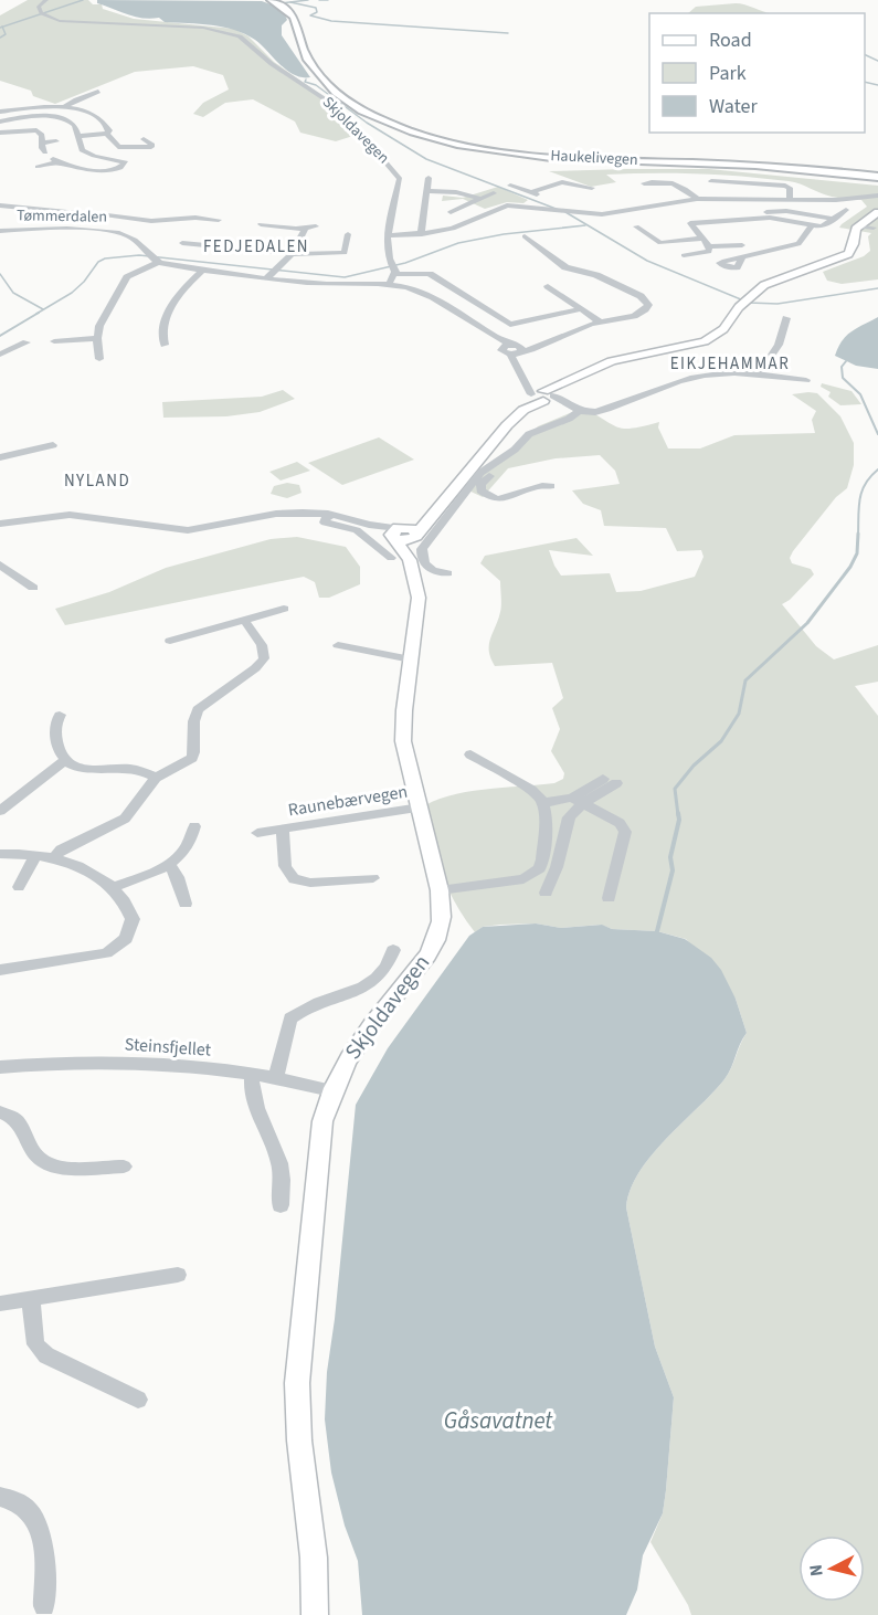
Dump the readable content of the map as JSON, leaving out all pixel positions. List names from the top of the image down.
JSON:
{
  "streets": {
    "highway": ["Haukelivegen"],
    "main road": ["Skjoldavegen"],
    "street": ["Tømmerdalen", "Raunebærvegen", "Steinsfjellet"]
  },
  "crossings": [
    ["Skjoldavegen", "Raunebærvegen"],
    ["Skjoldavegen", "Steinsfjellet"]
  ],
  "districts": ["FEDJEDALEN", "EIKJEHAMMAR", "NYLAND"],
  "water": ["Gåsavatnet"],
  "legend": ["Road", "Park", "Water"],
  "north": "left"
}
